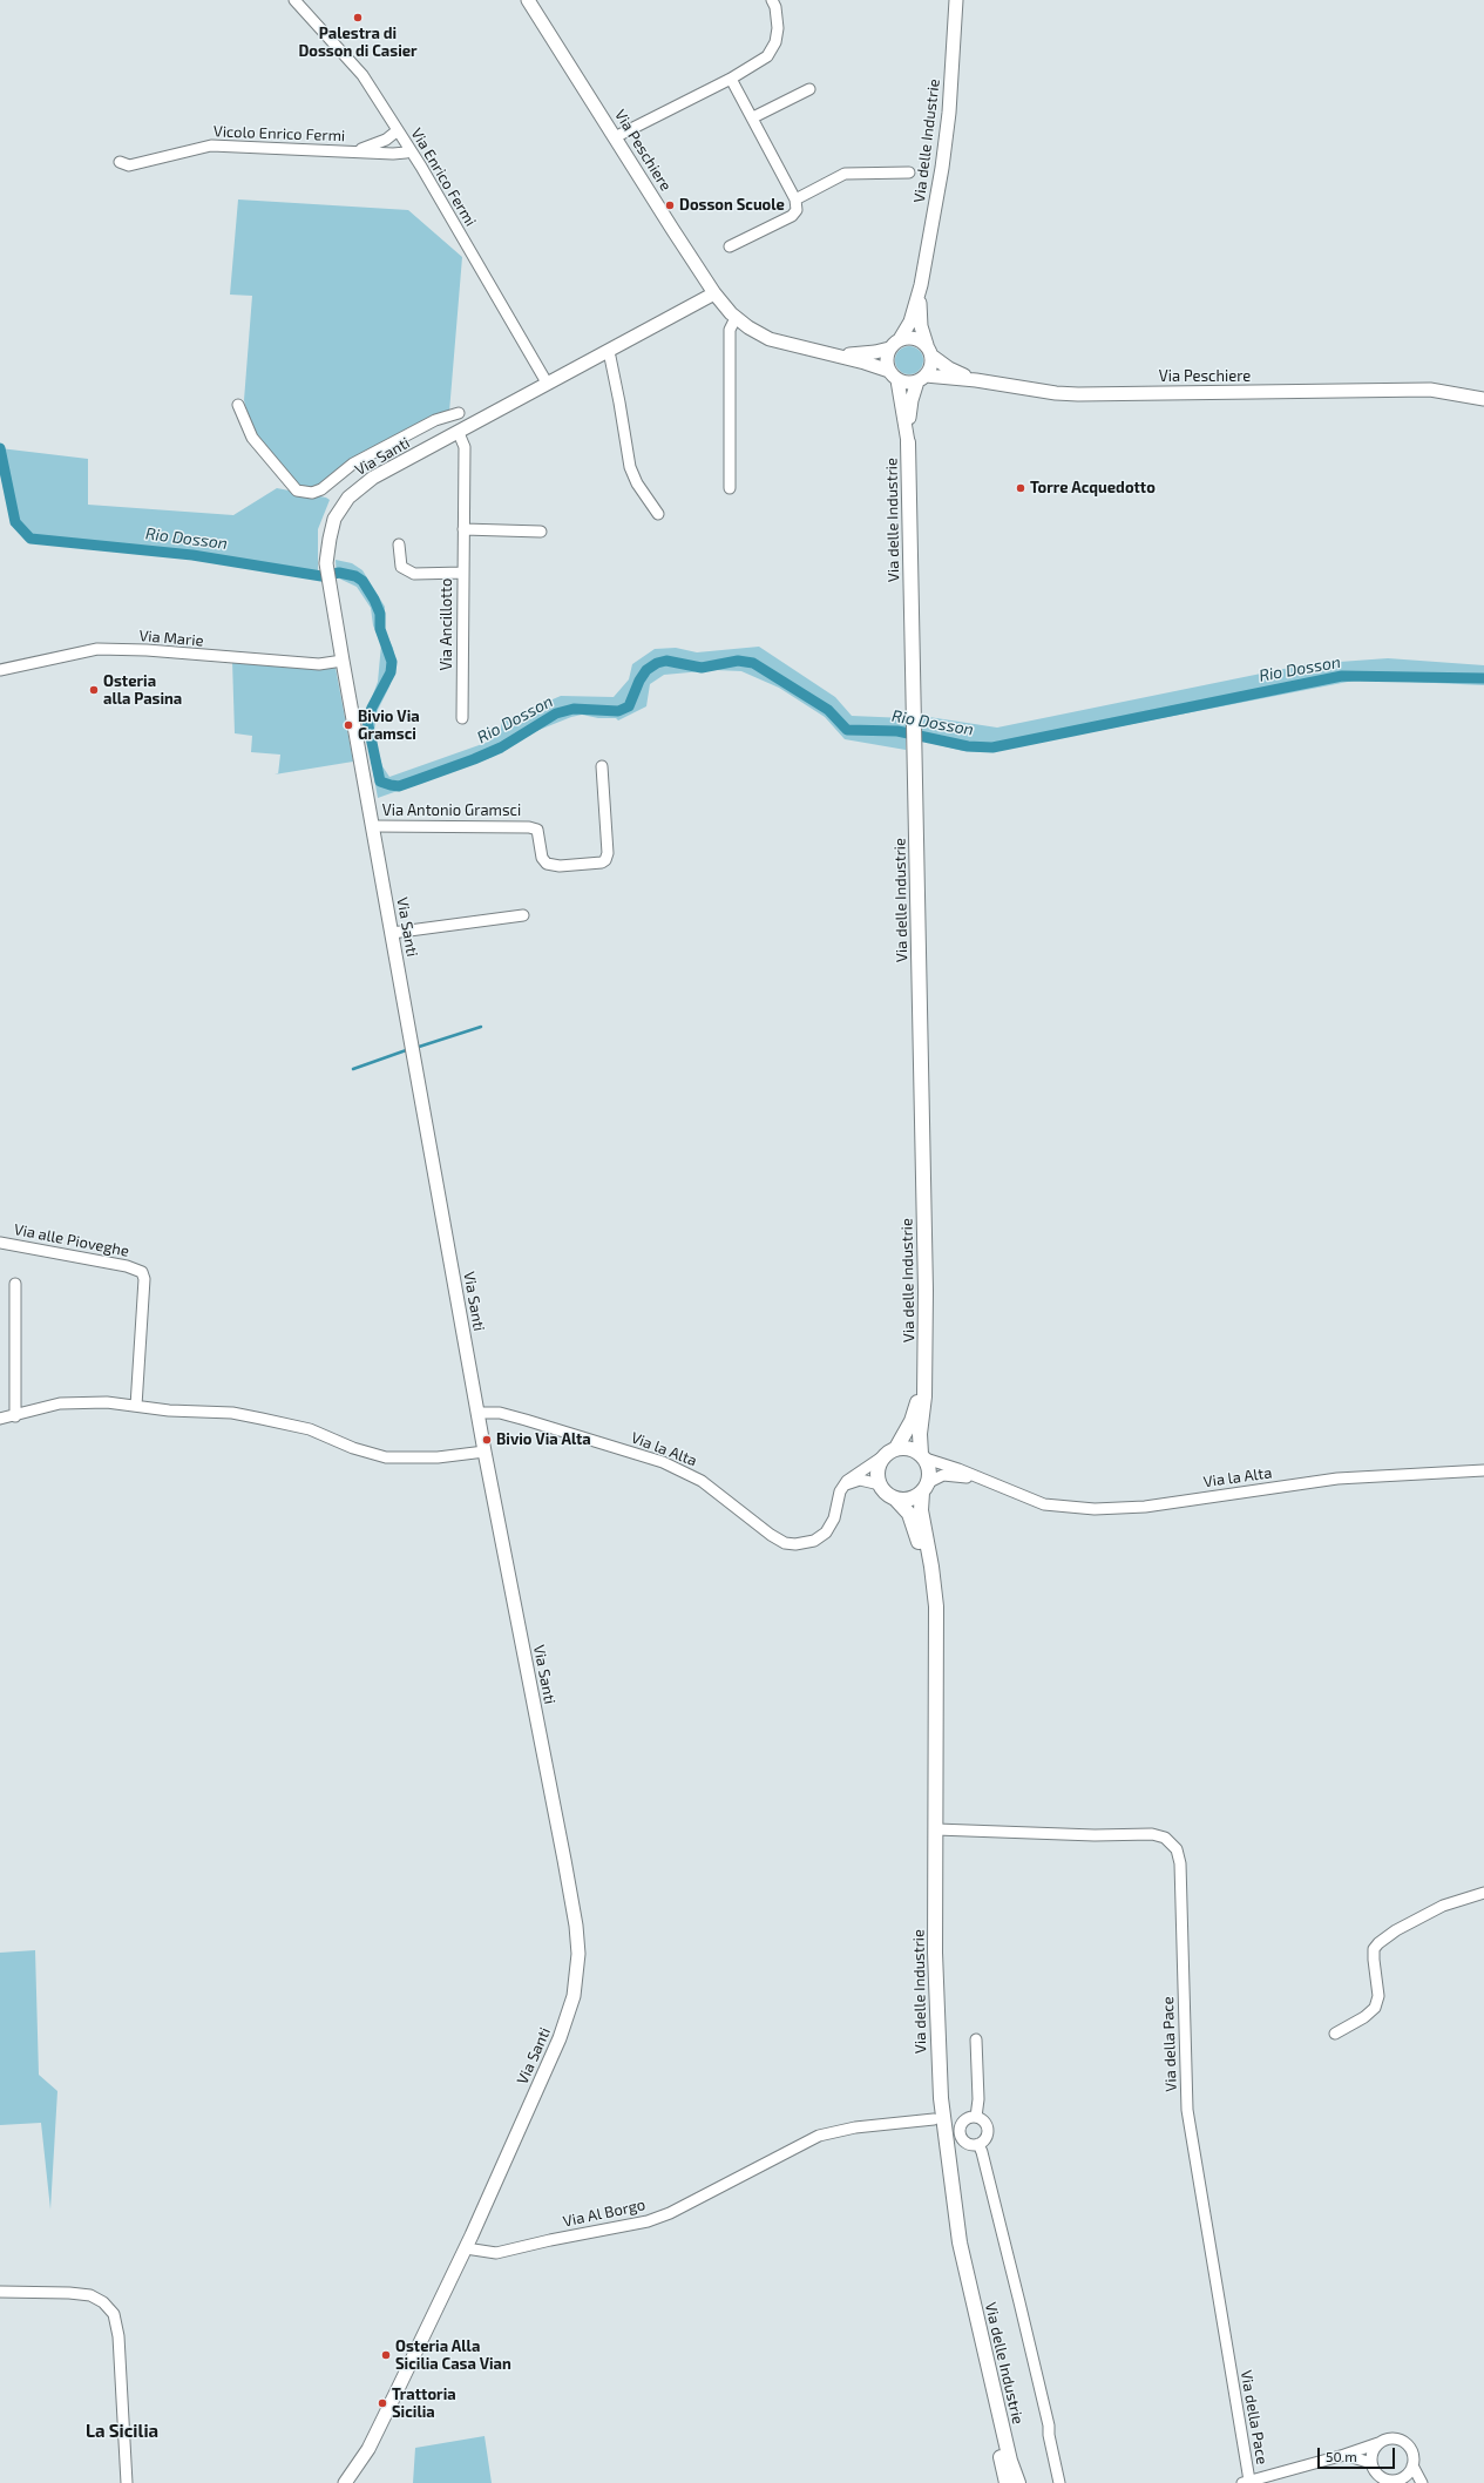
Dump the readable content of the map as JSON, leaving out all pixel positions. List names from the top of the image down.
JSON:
{
  "streets": {
    "main road": ["Via delle Industrie"],
    "street": [
      "Vicolo Enrico Fermi",
      "Via Peschiere",
      "Via Enrico Fermi",
      "Via Santi",
      "Via Ancillotto",
      "Via Marie",
      "Via Antonio Gramsci",
      "Via alle Pioveghe",
      "Via la Alta",
      "Via della Pace",
      "Via Al Borgo"
    ]
  },
  "crossings": [
    ["Vicolo Enrico Fermi", "Via Enrico Fermi"],
    ["Via delle Industrie", "Via Peschiere"],
    ["Via delle Industrie", "Via della Pace"],
    ["Via delle Industrie", "Via Al Borgo"],
    ["Via Peschiere", "Via Santi"],
    ["Via Enrico Fermi", "Via Santi"],
    ["Via Santi", "Via Ancillotto"],
    ["Via Santi", "Via Marie"],
    ["Via Santi", "Via Antonio Gramsci"],
    ["Via Santi", "Via la Alta"],
    ["Via Santi", "Via Al Borgo"]
  ],
  "districts": ["La Sicilia"],
  "water": ["Rio Dosson"],
  "places": [
    "Palestra di Dosson di Casier",
    "Dosson Scuole",
    "Torre Acquedotto",
    "Osteria alla Pasina",
    "Bivio Via Gramsci",
    "Bivio Via Alta",
    "Osteria Alla Sicilia Casa Vian",
    "Trattoria Sicilia"
  ],
  "scale_bar": "50 m"
}
